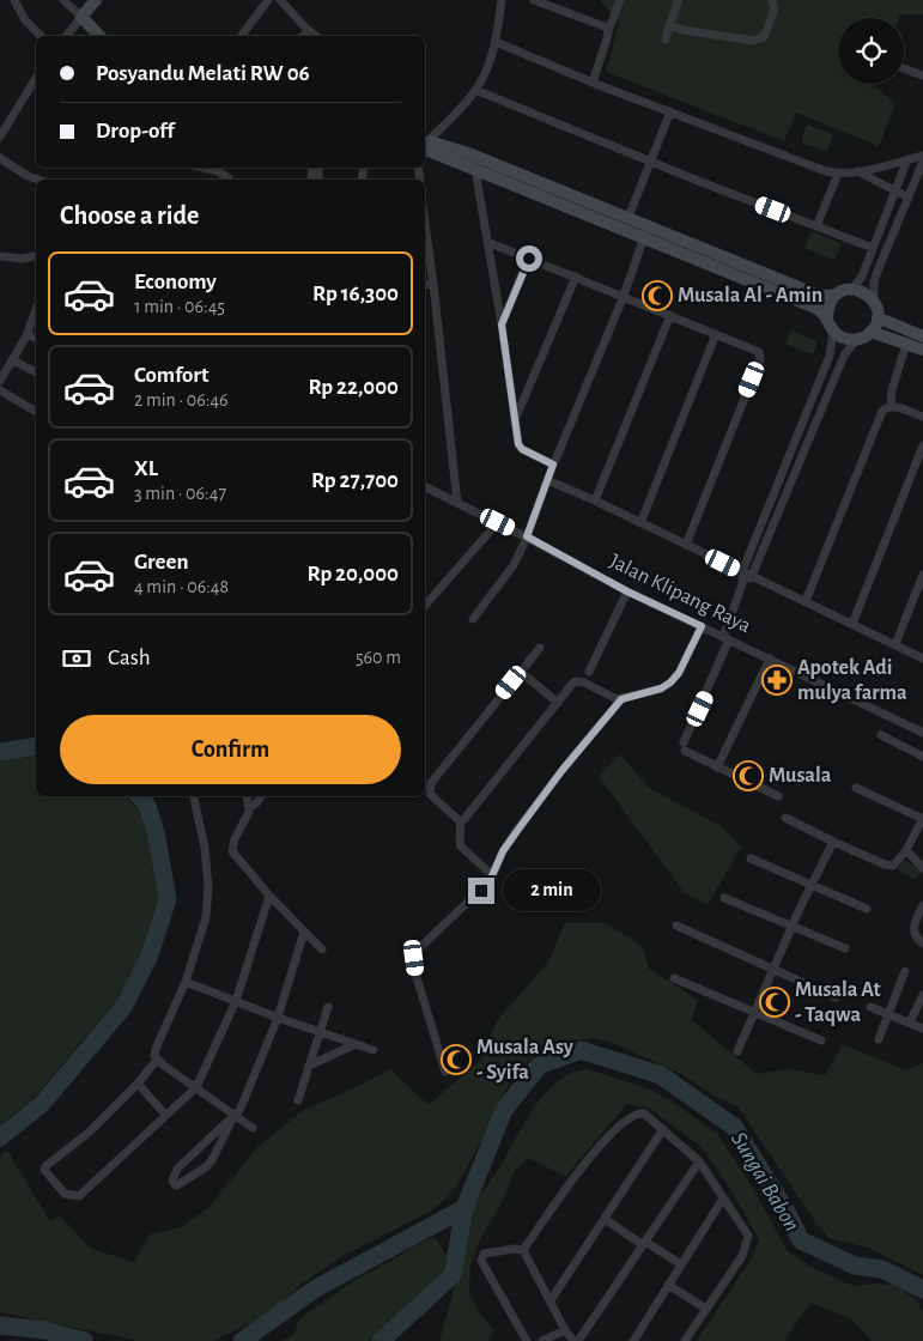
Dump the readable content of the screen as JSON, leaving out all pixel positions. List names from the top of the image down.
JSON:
{
  "streets": {
    "street": ["Jalan Klipang Raya"]
  },
  "water": ["Sungai Babon"],
  "places": {
    "mosque": [
      "Musala Al - Amin",
      "Musala",
      "Musala At - Taqwa",
      "Musala Asy - Syifa"
    ],
    "pharmacy": ["Apotek Adi mulya farma"]
  },
  "page": {
    "banner": ["Posyandu Melati RW 06", "Drop-off"],
    "heading": "Choose a ride",
    "list": [
      {
        "name": "Economy",
        "note": "1 min · 06:45",
        "value": "Rp 16,300"
      },
      {
        "name": "Comfort",
        "note": "2 min · 06:46",
        "value": "Rp 22,000"
      },
      {
        "name": "XL",
        "note": "3 min · 06:47",
        "value": "Rp 27,700"
      },
      {
        "name": "Green",
        "note": "4 min · 06:48",
        "value": "Rp 20,000"
      }
    ],
    "pay": ["Cash", "560 m"],
    "buttons": "Confirm",
    "bubble": "2 min"
  }
}
